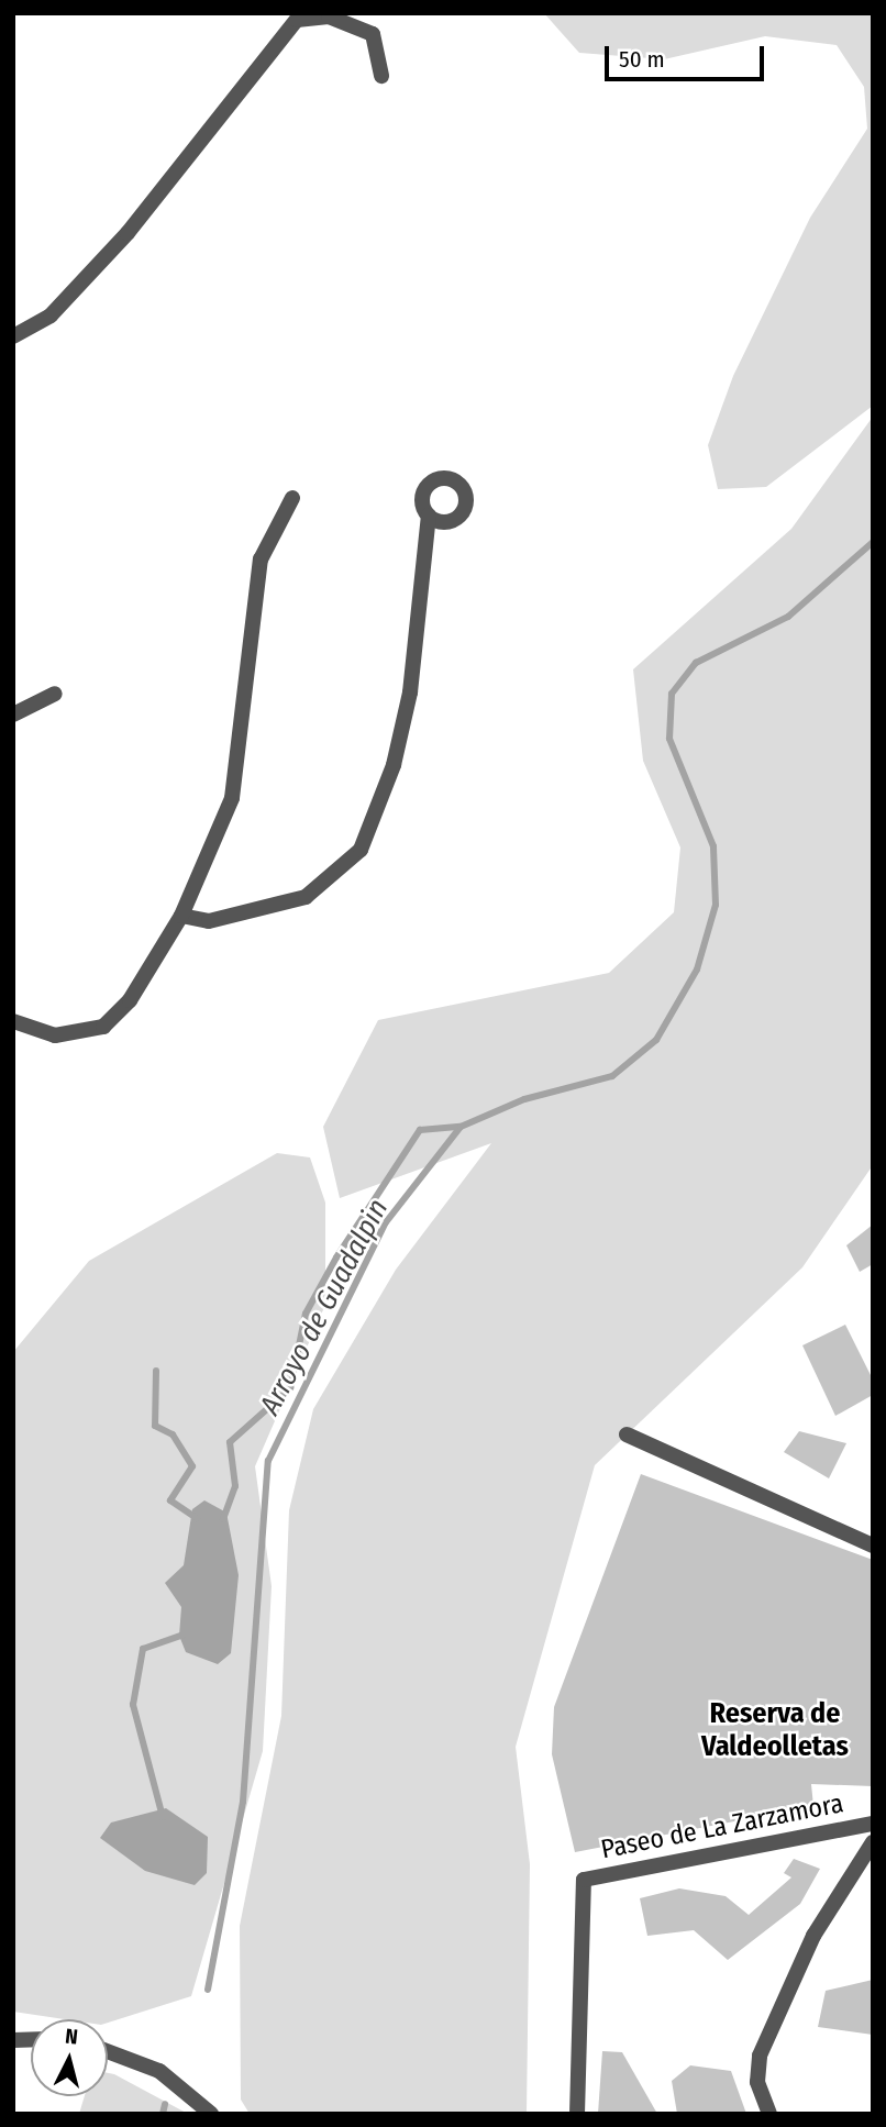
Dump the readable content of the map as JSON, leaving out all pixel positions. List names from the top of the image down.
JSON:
{
  "streets": {
    "street": ["Paseo de La Zarzamora"]
  },
  "districts": ["Reserva de Valdeolletas"],
  "water": ["Arroyo de Guadalpin"],
  "scale_bar": "50 m",
  "north": "top"
}
